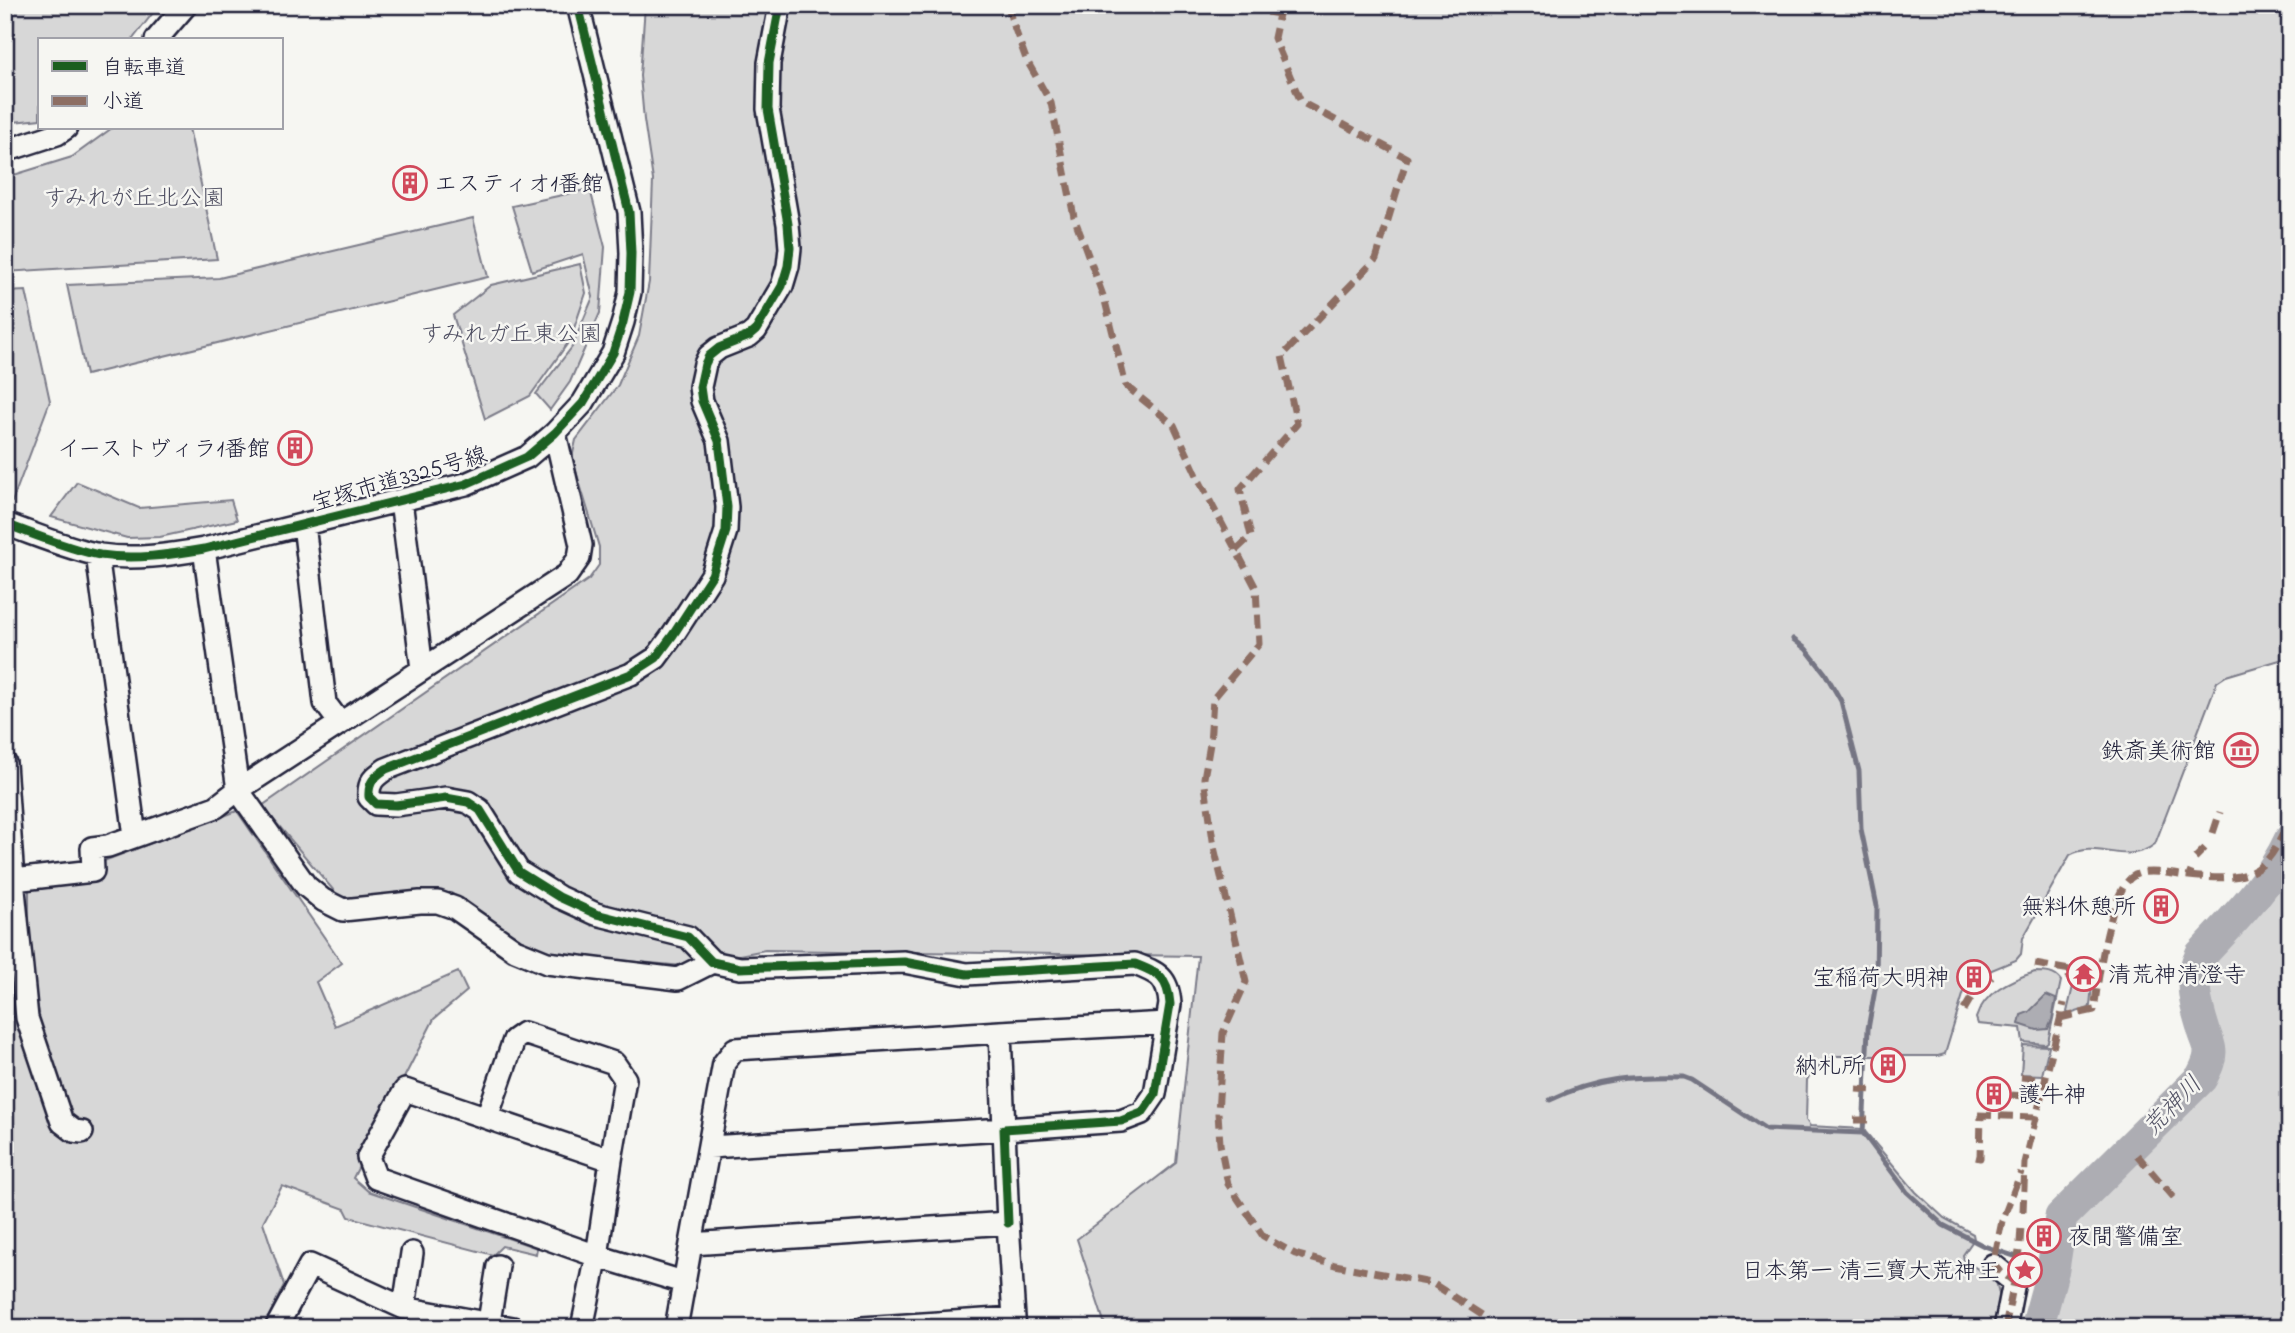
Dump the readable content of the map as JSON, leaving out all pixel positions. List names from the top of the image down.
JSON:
{
  "streets": {
    "street": ["宝塚市道3325号線"]
  },
  "water": ["荒神川"],
  "parks": ["すみれが丘北公園", "すみれガ丘東公園"],
  "places": {
    "building": [
      "エスティオ1番館",
      "イーストヴィラ1番館",
      "無料休憩所",
      "宝稲荷大明神",
      "納札所",
      "護牛神",
      "夜間警備室"
    ],
    "museum": ["鉄斎美術館"],
    "temple": ["清荒神清澄寺"],
    "place": ["日本第一 清三寶大荒神王"]
  },
  "legend": ["自転車道", "小道"]
}
